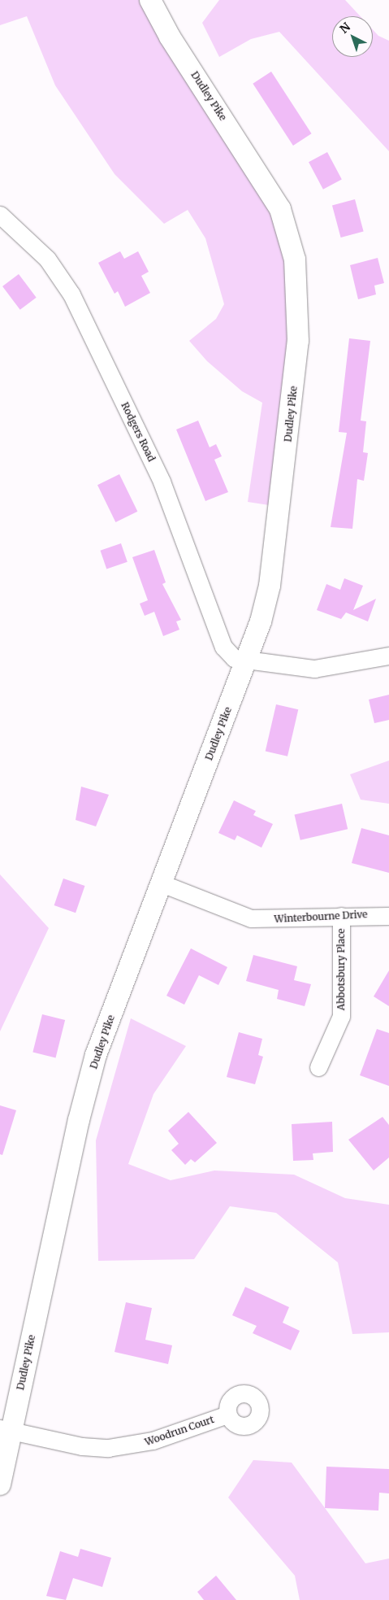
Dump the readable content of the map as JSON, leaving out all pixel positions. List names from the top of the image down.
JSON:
{
  "streets": {
    "street": [
      "Dudley Pike",
      "Rodgers Road",
      "Winterbourne Drive",
      "Abbotsbury Place",
      "Woodrun Court"
    ]
  },
  "crossings": [
    ["Dudley Pike", "Rodgers Road"],
    ["Dudley Pike", "Winterbourne Drive"],
    ["Dudley Pike", "Woodrun Court"],
    ["Winterbourne Drive", "Abbotsbury Place"]
  ],
  "north": "top left"
}
